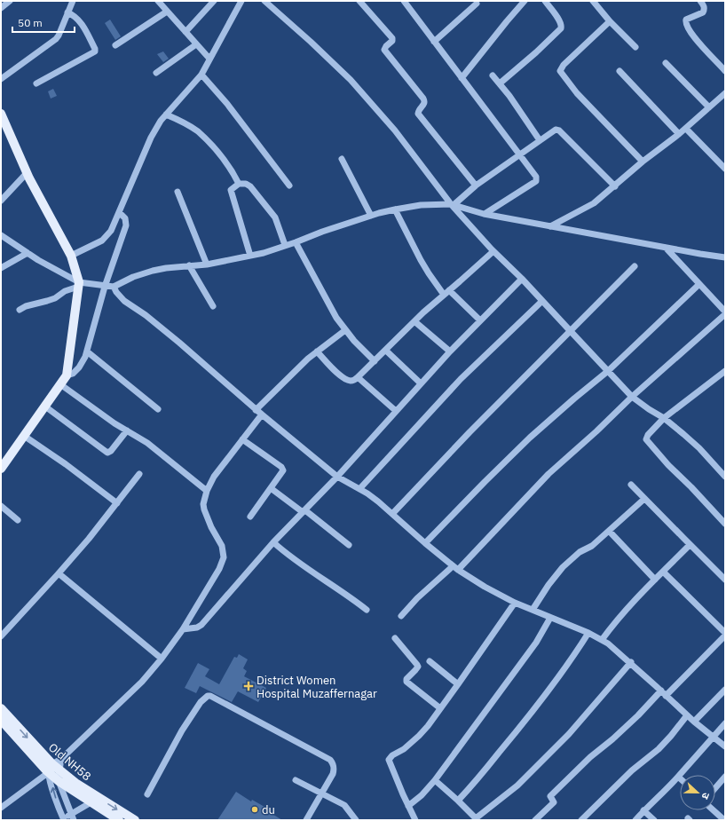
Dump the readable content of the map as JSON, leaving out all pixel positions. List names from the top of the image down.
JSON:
{
  "streets": {
    "main road": ["Old NH58"]
  },
  "places": {
    "health": ["District Women Hospital Muzaffernagar"],
    "other": ["du"]
  },
  "scale_bar": "50 m",
  "north": "right"
}
